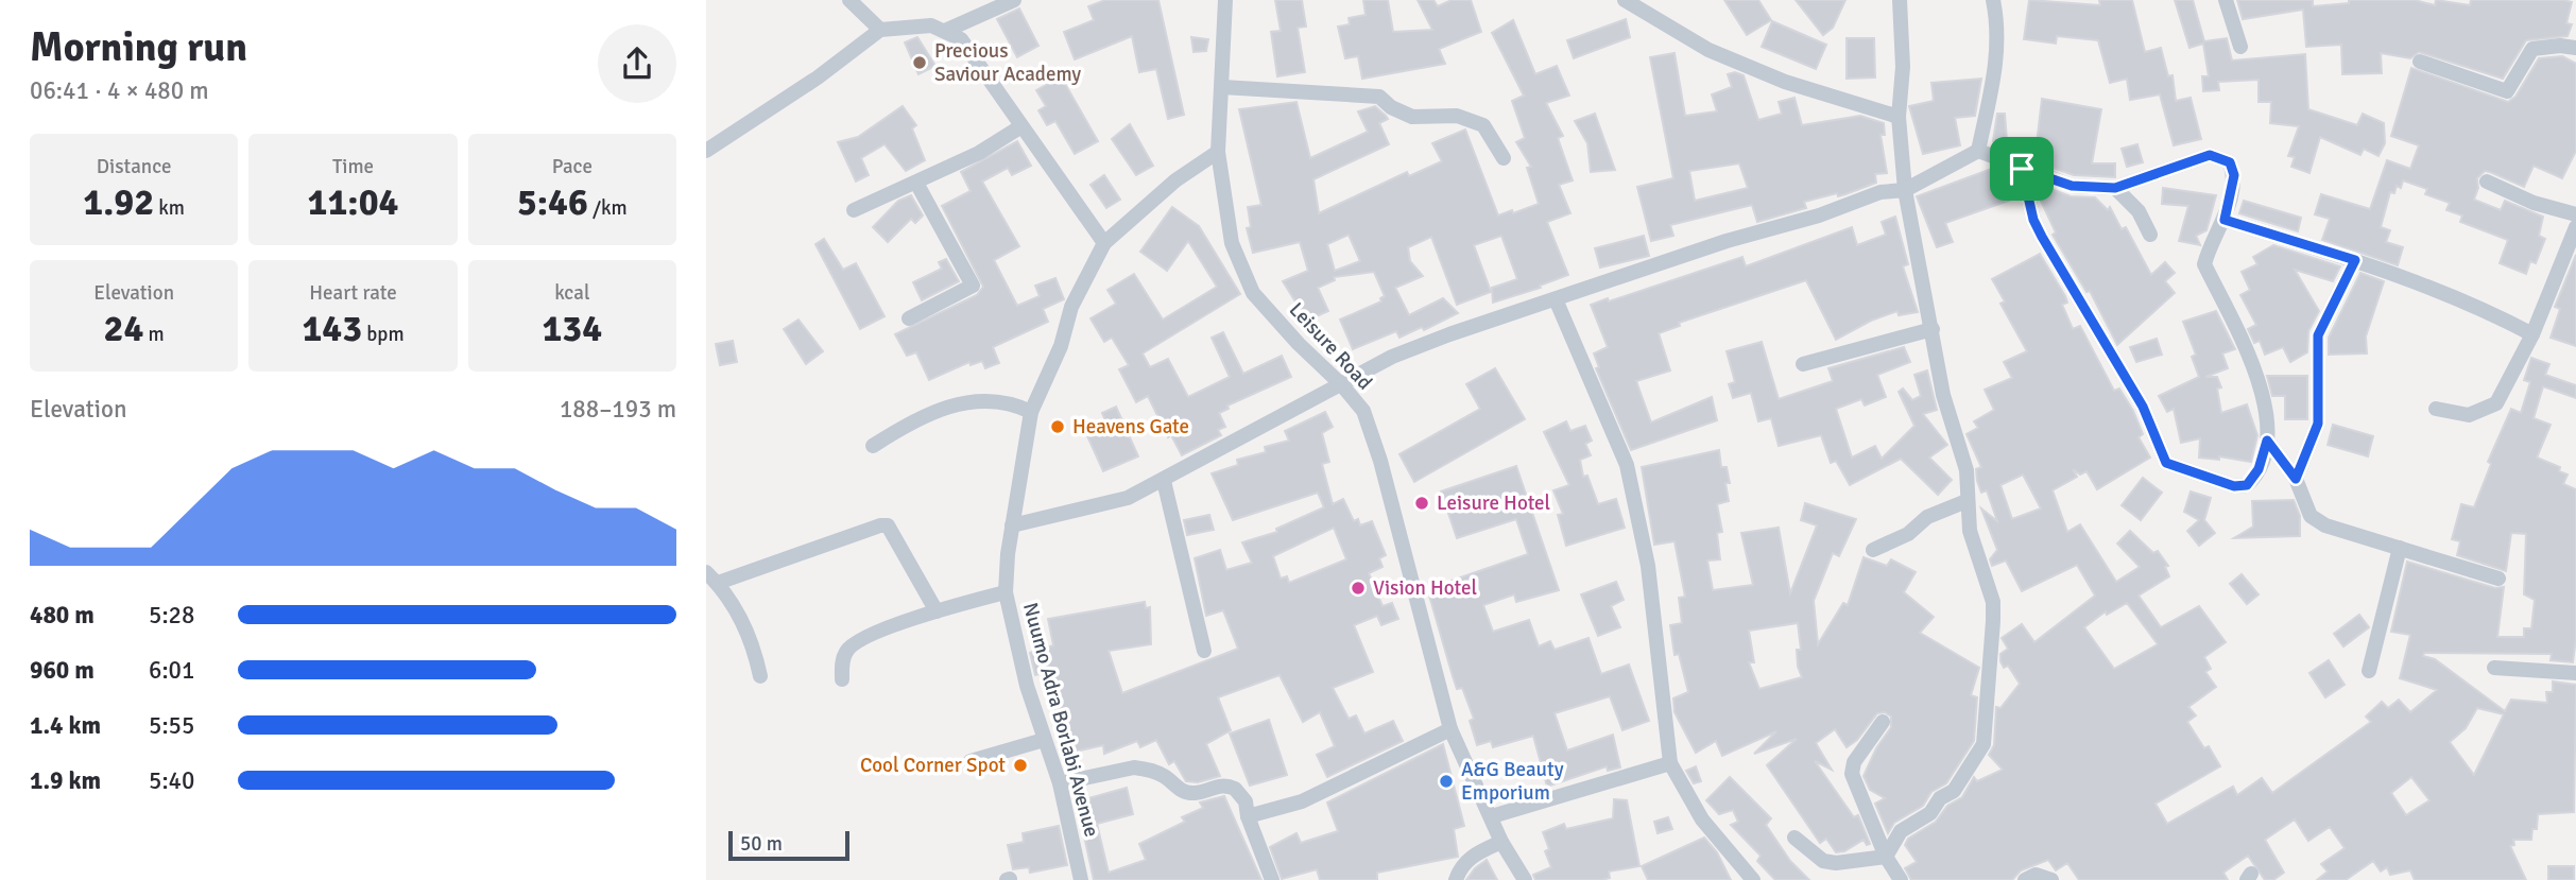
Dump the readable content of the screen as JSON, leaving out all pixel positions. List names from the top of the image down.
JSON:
{
  "streets": {
    "street": ["Leisure Road", "Nuumo Adra Borlabi Avenue"]
  },
  "places": [
    "Precious Saviour Academy",
    "Heavens Gate",
    "Leisure Hotel",
    "Vision Hotel",
    "Cool Corner Spot",
    "A&G Beauty Emporium"
  ],
  "scale_bar": "50 m",
  "page": {
    "heading": ["Morning run", "06:41 · 4 × 480 m"],
    "stats": [
      ["Distance", "1.92 km"],
      ["Time", "11:04"],
      ["Pace", "5:46 /km"],
      ["Elevation", "24 m"],
      ["Heart rate", "143 bpm"],
      ["kcal", "134"]
    ],
    "chart": ["Elevation", "188–193 m"],
    "list": [
      {
        "name": "480 m",
        "note": "5:28"
      },
      {
        "name": "960 m",
        "note": "6:01"
      },
      {
        "name": "1.4 km",
        "note": "5:55"
      },
      {
        "name": "1.9 km",
        "note": "5:40"
      }
    ],
    "scale": "50 m"
  }
}
